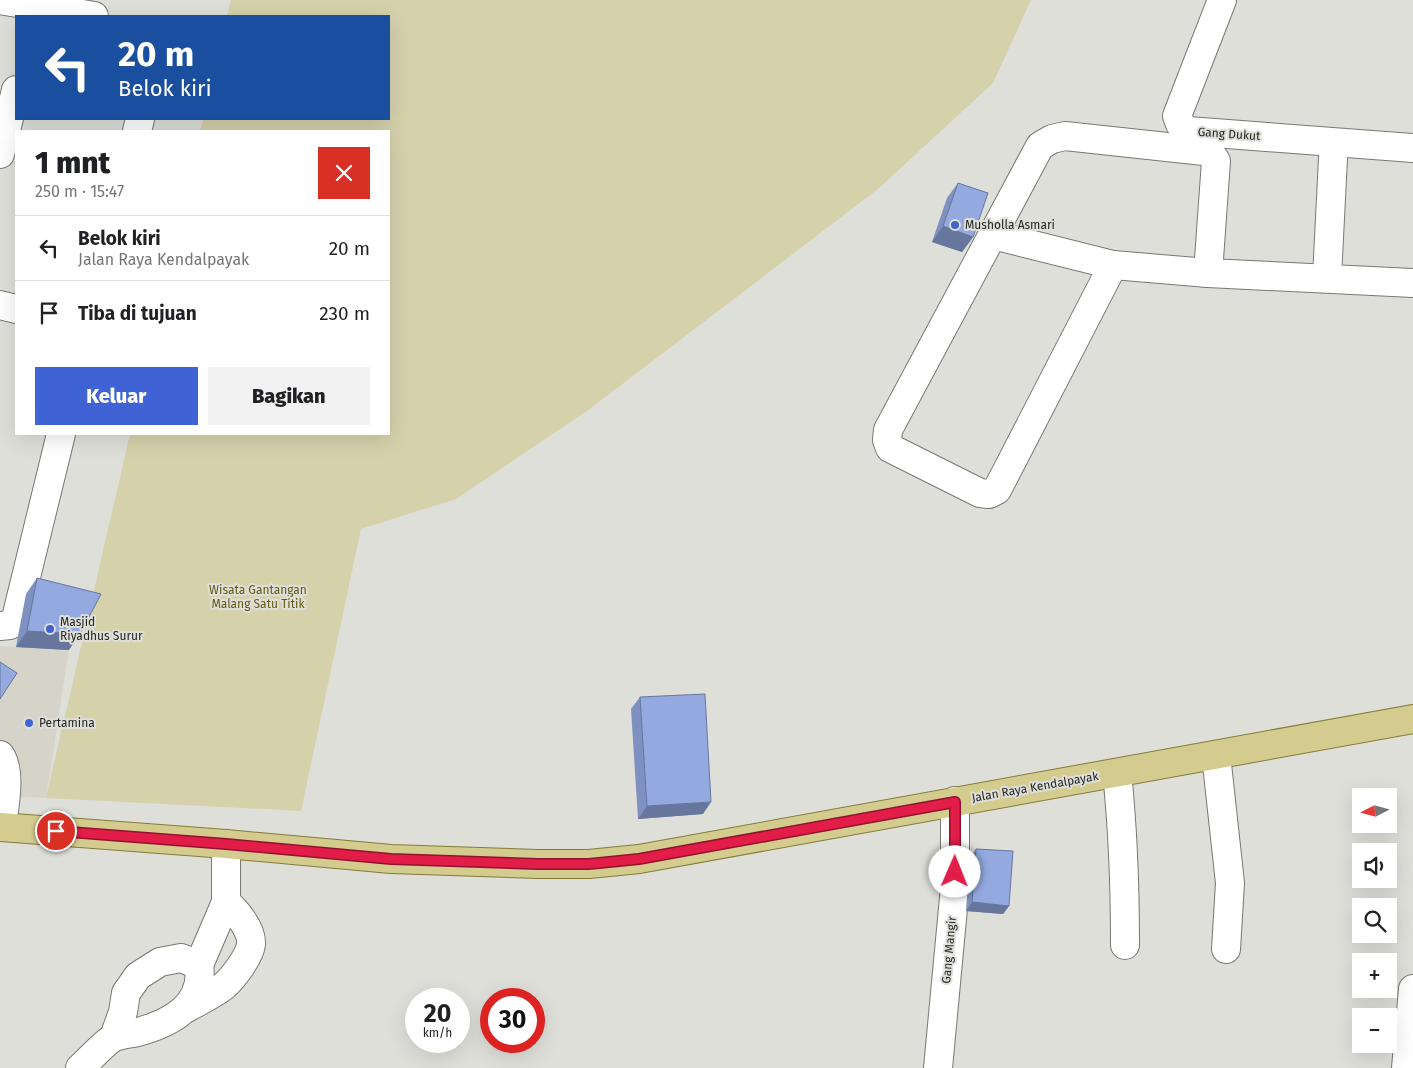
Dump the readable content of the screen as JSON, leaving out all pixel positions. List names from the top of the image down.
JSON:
{
  "streets": {
    "main road": ["Jalan Raya Kendalpayak"],
    "street": ["Gang Dukut", "Gang Mangir"]
  },
  "crossings": [
    ["Jalan Raya Kendalpayak", "Gang Mangir"]
  ],
  "parks": ["Wisata Gantangan Malang Satu Titik"],
  "places": ["Musholla Asmari", "Masjid Riyadhus Surur", "Pertamina"],
  "north": "left",
  "page": {
    "turn": ["20 m", "Belok kiri"],
    "heading": ["1 mnt", "250 m · 15:47"],
    "list": [
      {
        "name": "Belok kiri",
        "note": "Jalan Raya Kendalpayak",
        "value": "20 m"
      },
      {
        "name": "Tiba di tujuan",
        "value": "230 m"
      }
    ],
    "buttons": ["Keluar", "Bagikan"],
    "map_buttons": ["+", "−"],
    "speed": "20 km/h",
    "limit": "30"
  }
}
